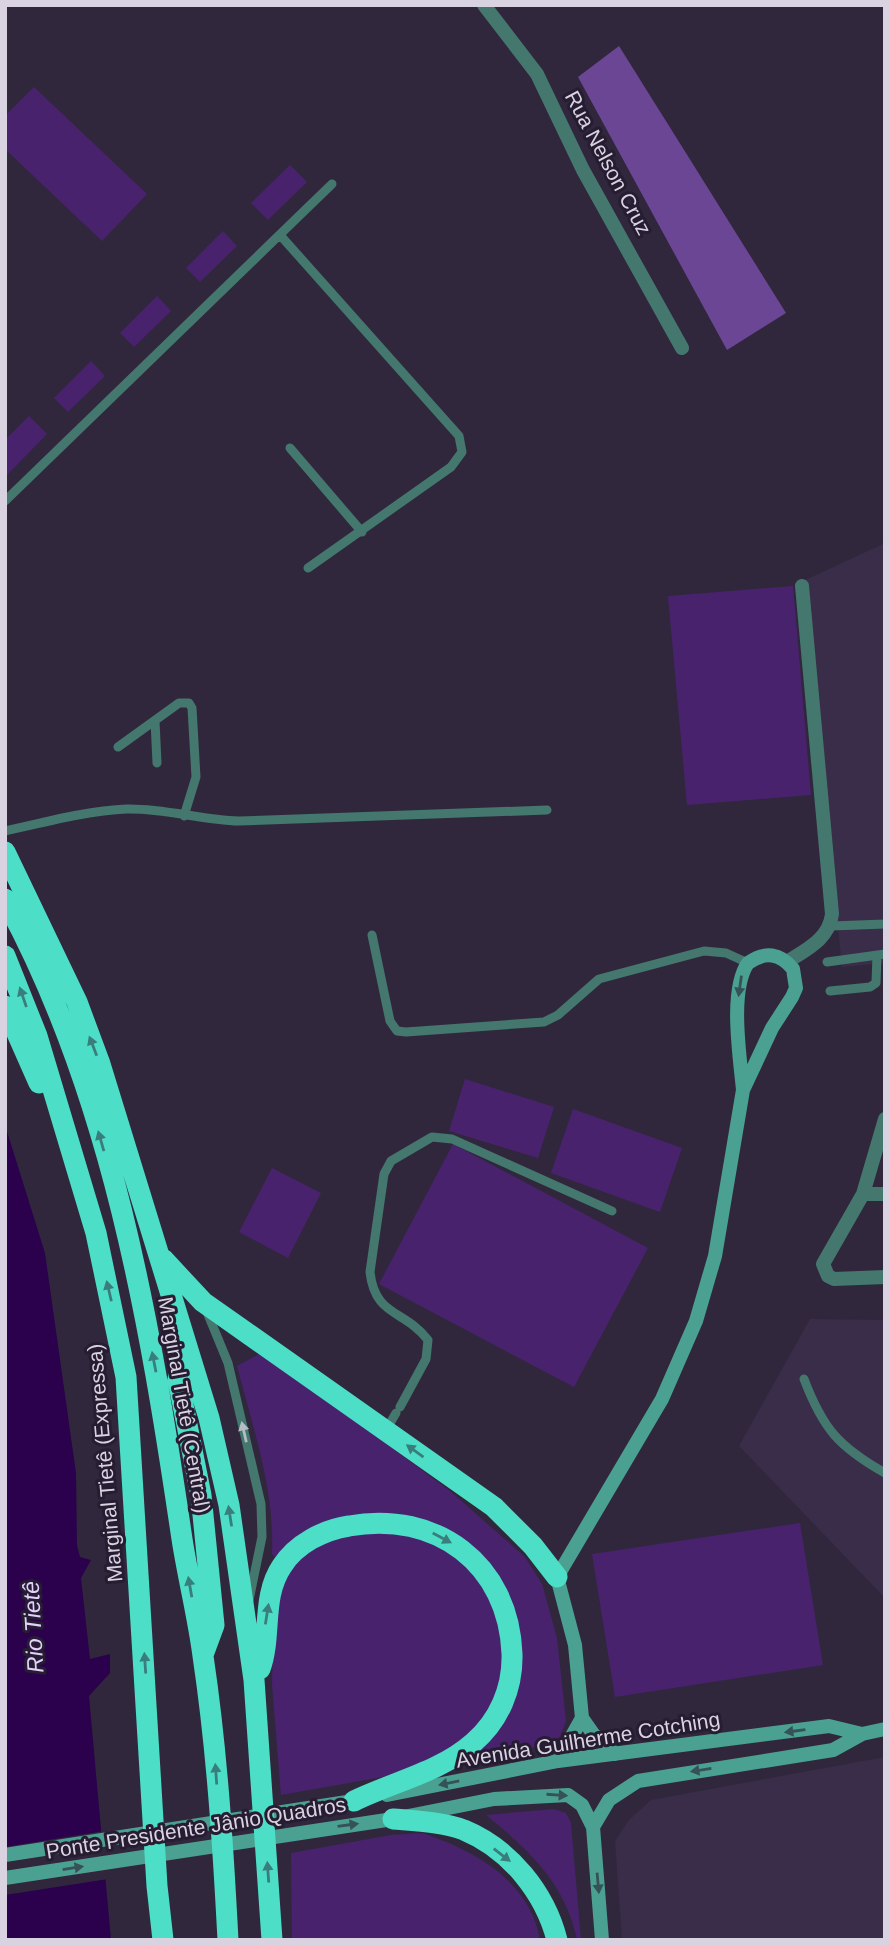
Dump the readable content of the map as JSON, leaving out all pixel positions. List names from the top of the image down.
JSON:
{
  "streets": {
    "highway": ["Marginal Tietê (Central)", "Marginal Tietê (Expressa)"],
    "main road": ["Avenida Guilherme Cotching", "Ponte Presidente Jânio Quadros"],
    "street": ["Rua Nelson Cruz"]
  },
  "crossings": [
    ["Avenida Guilherme Cotching", "Ponte Presidente Jânio Quadros"]
  ],
  "water": ["Rio Tietê"]
}
